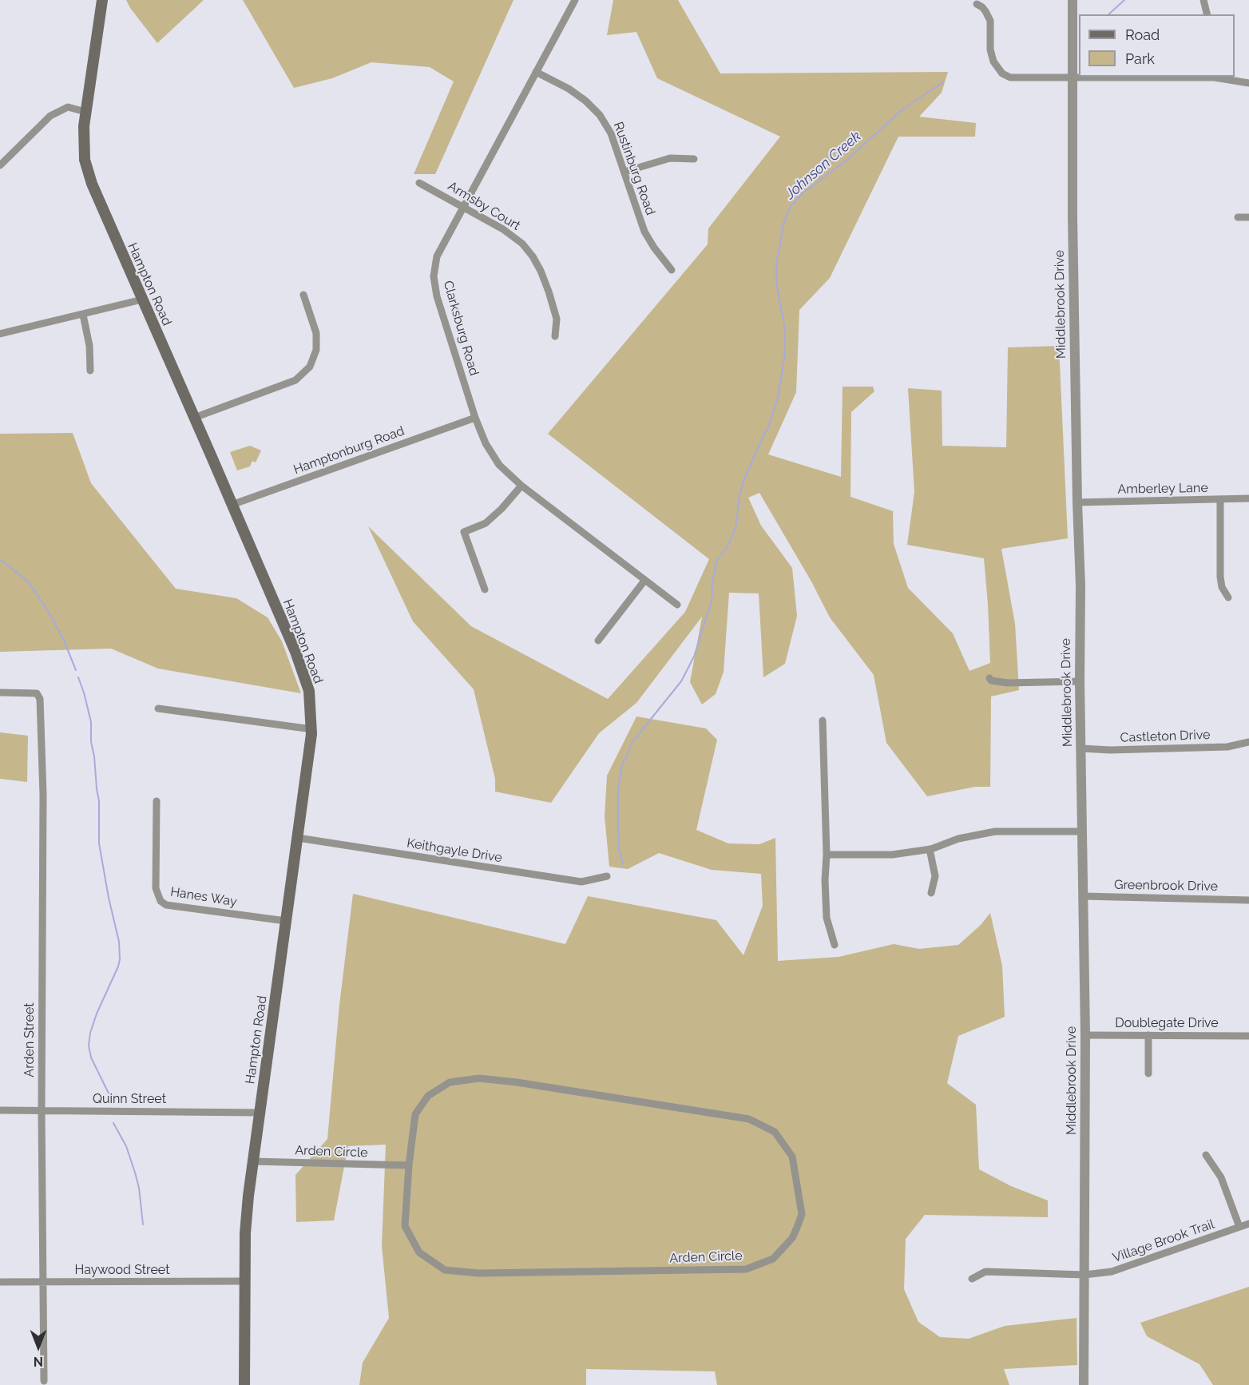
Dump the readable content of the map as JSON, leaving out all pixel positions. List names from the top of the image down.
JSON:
{
  "streets": {
    "main road": ["Hampton Road"],
    "street": [
      "Rustinburg Road",
      "Armsby Court",
      "Middlebrook Drive",
      "Clarksburg Road",
      "Hamptonburg Road",
      "Amberley Lane",
      "Castleton Drive",
      "Keithgayle Drive",
      "Greenbrook Drive",
      "Hanes Way",
      "Doublegate Drive",
      "Arden Street",
      "Quinn Street",
      "Arden Circle",
      "Village Brook Trail",
      "Haywood Street"
    ]
  },
  "crossings": [
    ["Rustinburg Road", "Clarksburg Road"],
    ["Armsby Court", "Clarksburg Road"],
    ["Hampton Road", "Hamptonburg Road"],
    ["Hampton Road", "Keithgayle Drive"],
    ["Hampton Road", "Hanes Way"],
    ["Hampton Road", "Quinn Street"],
    ["Hampton Road", "Arden Circle"],
    ["Hampton Road", "Haywood Street"],
    ["Middlebrook Drive", "Amberley Lane"],
    ["Middlebrook Drive", "Castleton Drive"],
    ["Middlebrook Drive", "Greenbrook Drive"],
    ["Middlebrook Drive", "Doublegate Drive"],
    ["Middlebrook Drive", "Village Brook Trail"],
    ["Clarksburg Road", "Hamptonburg Road"],
    ["Arden Street", "Quinn Street"],
    ["Arden Street", "Haywood Street"]
  ],
  "water": ["Johnson Creek"],
  "legend": ["Road", "Park"],
  "north": "bottom"
}
